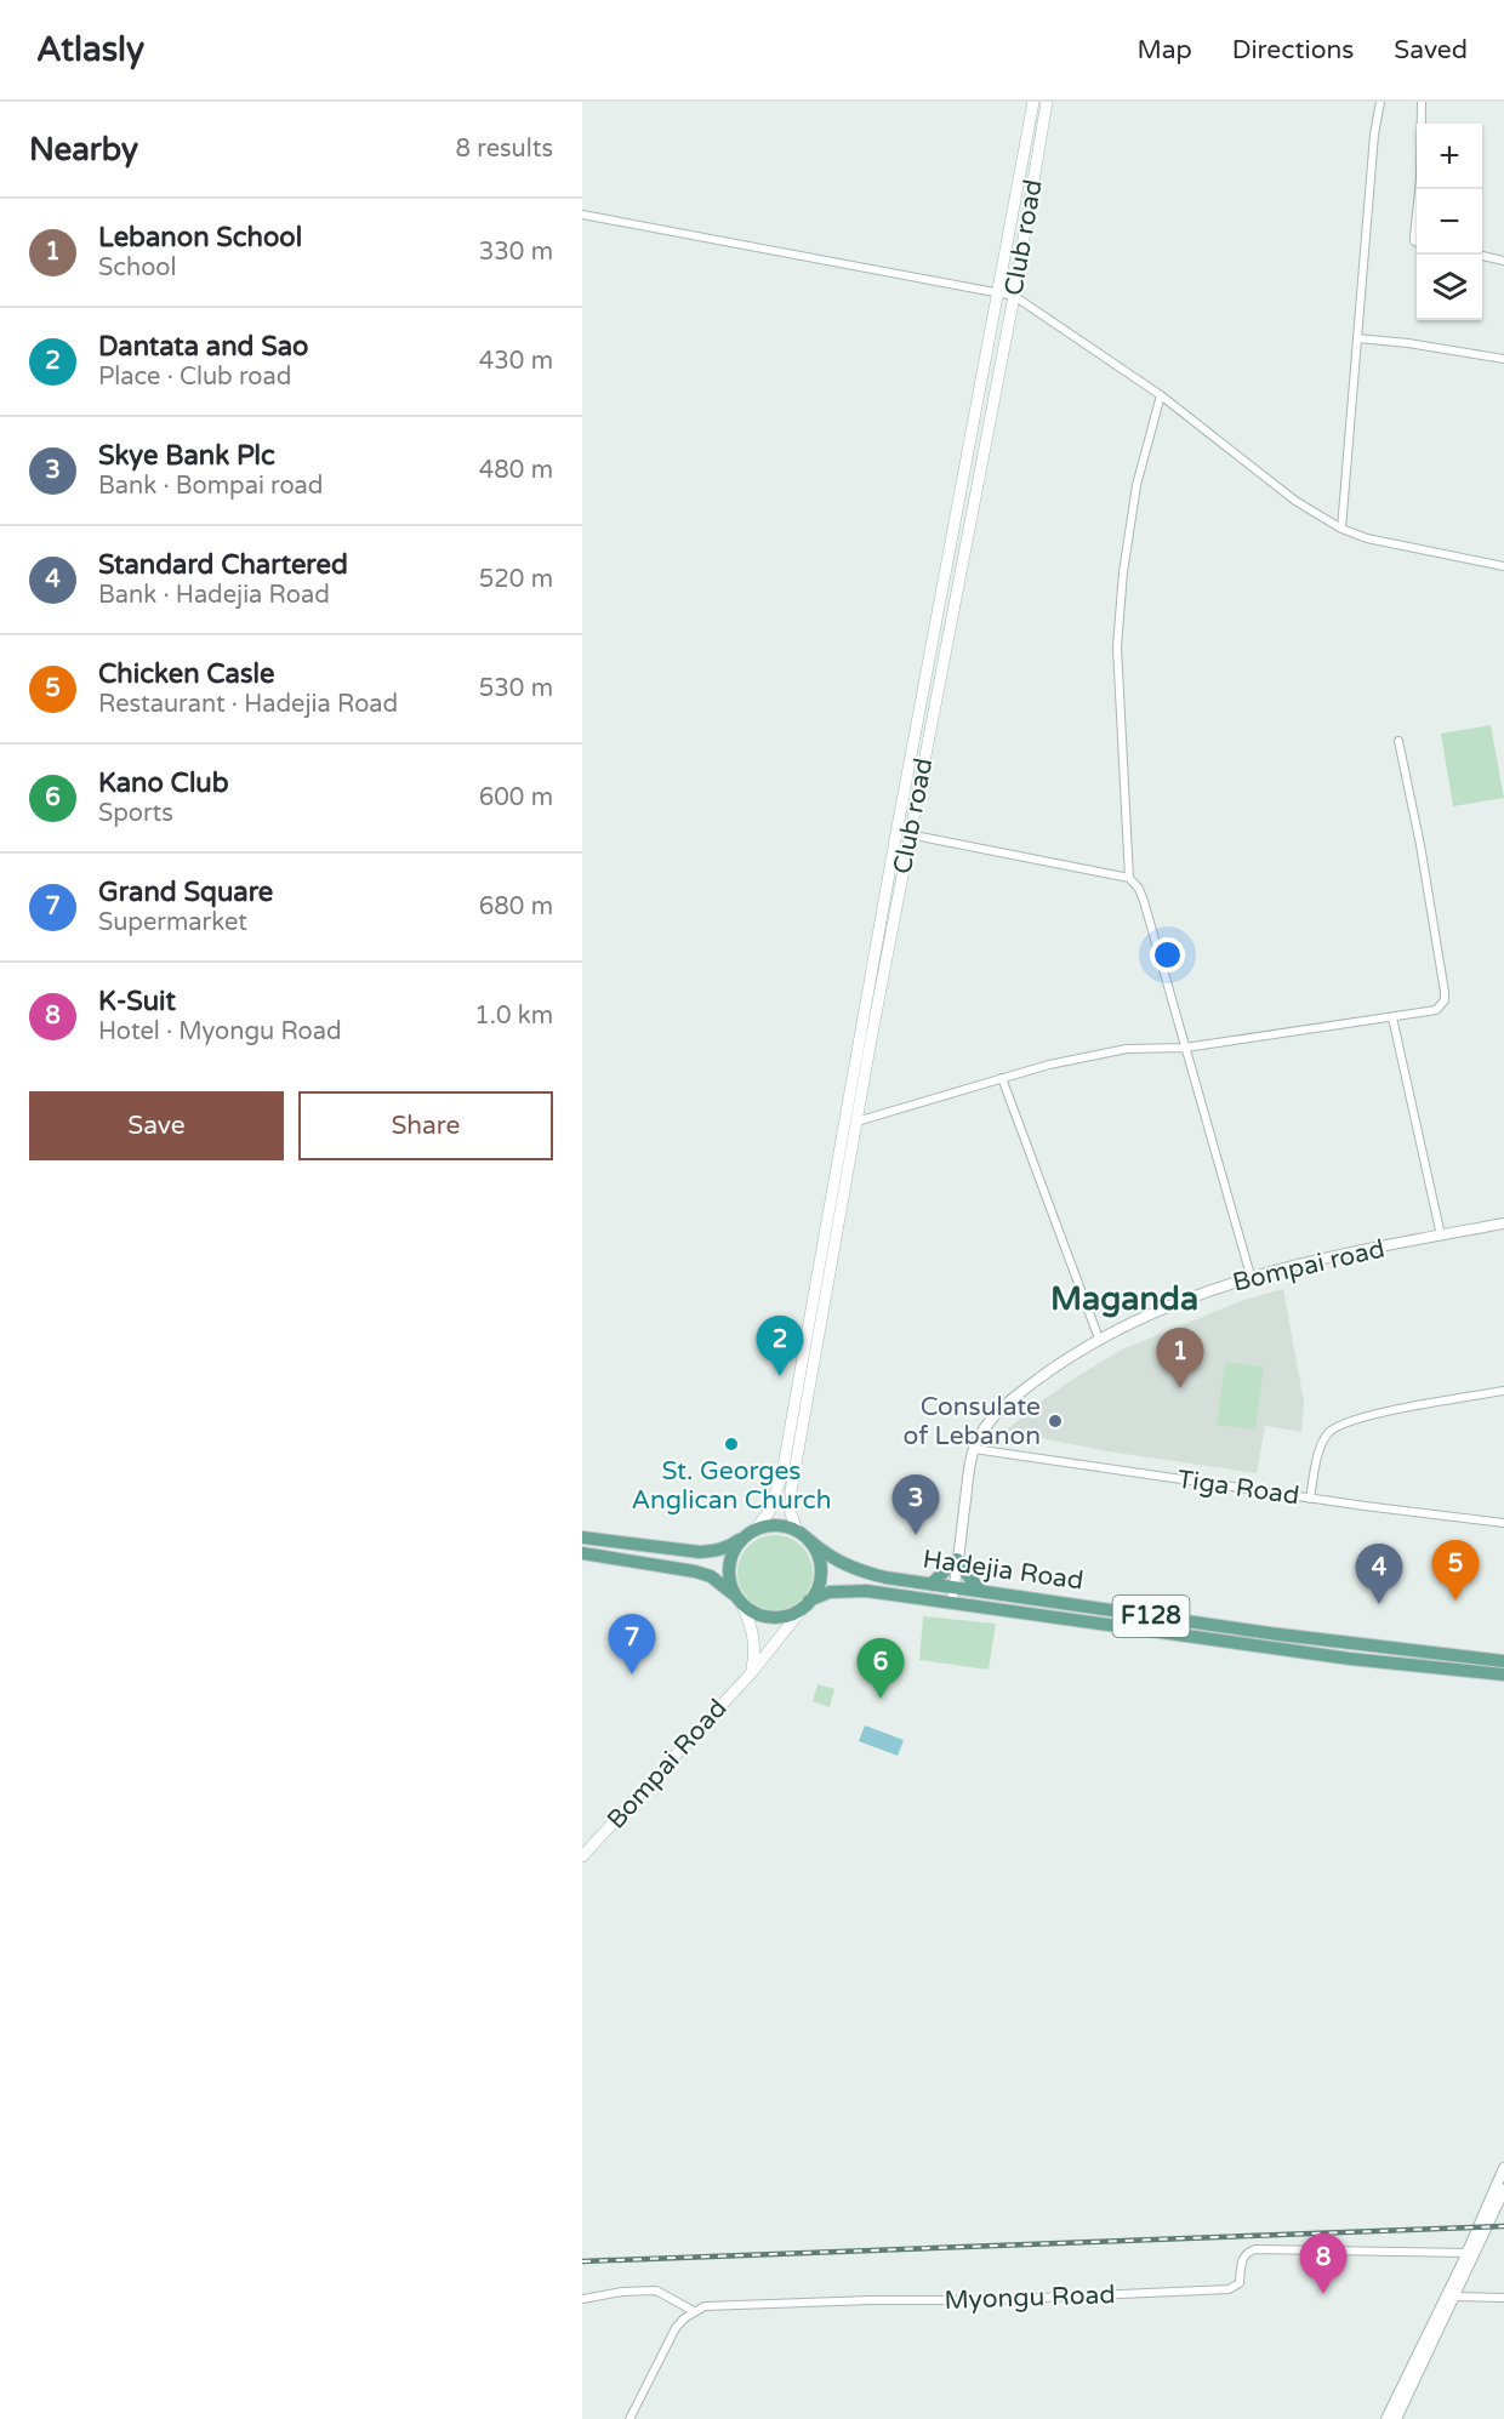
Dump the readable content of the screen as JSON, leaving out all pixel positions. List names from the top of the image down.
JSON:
{
  "streets": {
    "main road": [
      "Club road",
      "Hadejia Road",
      "F128",
      "Bompai Road"
    ],
    "street": ["Bompai road", "Tiga Road", "Myongu Road"]
  },
  "crossings": [
    ["Club road", "Hadejia Road"],
    ["Club road", "F128"],
    ["Club road", "Bompai Road"],
    ["Bompai road", "Tiga Road"],
    ["Bompai road", "Hadejia Road"],
    ["Hadejia Road", "F128"],
    ["Hadejia Road", "Bompai Road"],
    ["F128", "Bompai Road"]
  ],
  "districts": ["Maganda"],
  "places": ["Consulate of Lebanon", "St. Georges Anglican Church"],
  "page": {
    "header": "Atlasly",
    "nav": ["Map", "Directions", "Saved"],
    "heading": ["Nearby", "8 results"],
    "map_buttons": ["+", "−"],
    "list": [
      {
        "mark": "1",
        "name": "Lebanon School",
        "note": "School",
        "value": "330 m"
      },
      {
        "mark": "2",
        "name": "Dantata and Sao",
        "note": "Place · Club road",
        "value": "430 m"
      },
      {
        "mark": "3",
        "name": "Skye Bank Plc",
        "note": "Bank · Bompai road",
        "value": "480 m"
      },
      {
        "mark": "4",
        "name": "Standard Chartered",
        "note": "Bank · Hadejia Road",
        "value": "520 m"
      },
      {
        "mark": "5",
        "name": "Chicken Casle",
        "note": "Restaurant · Hadejia Road",
        "value": "530 m"
      },
      {
        "mark": "6",
        "name": "Kano Club",
        "note": "Sports",
        "value": "600 m"
      },
      {
        "mark": "7",
        "name": "Grand Square",
        "note": "Supermarket",
        "value": "680 m"
      },
      {
        "mark": "8",
        "name": "K-Suit",
        "note": "Hotel · Myongu Road",
        "value": "1.0 km"
      }
    ],
    "buttons": ["Save", "Share"],
    "pins": [
      "2",
      "1",
      "3",
      "5",
      "4",
      "7",
      "6",
      "8"
    ]
  }
}
